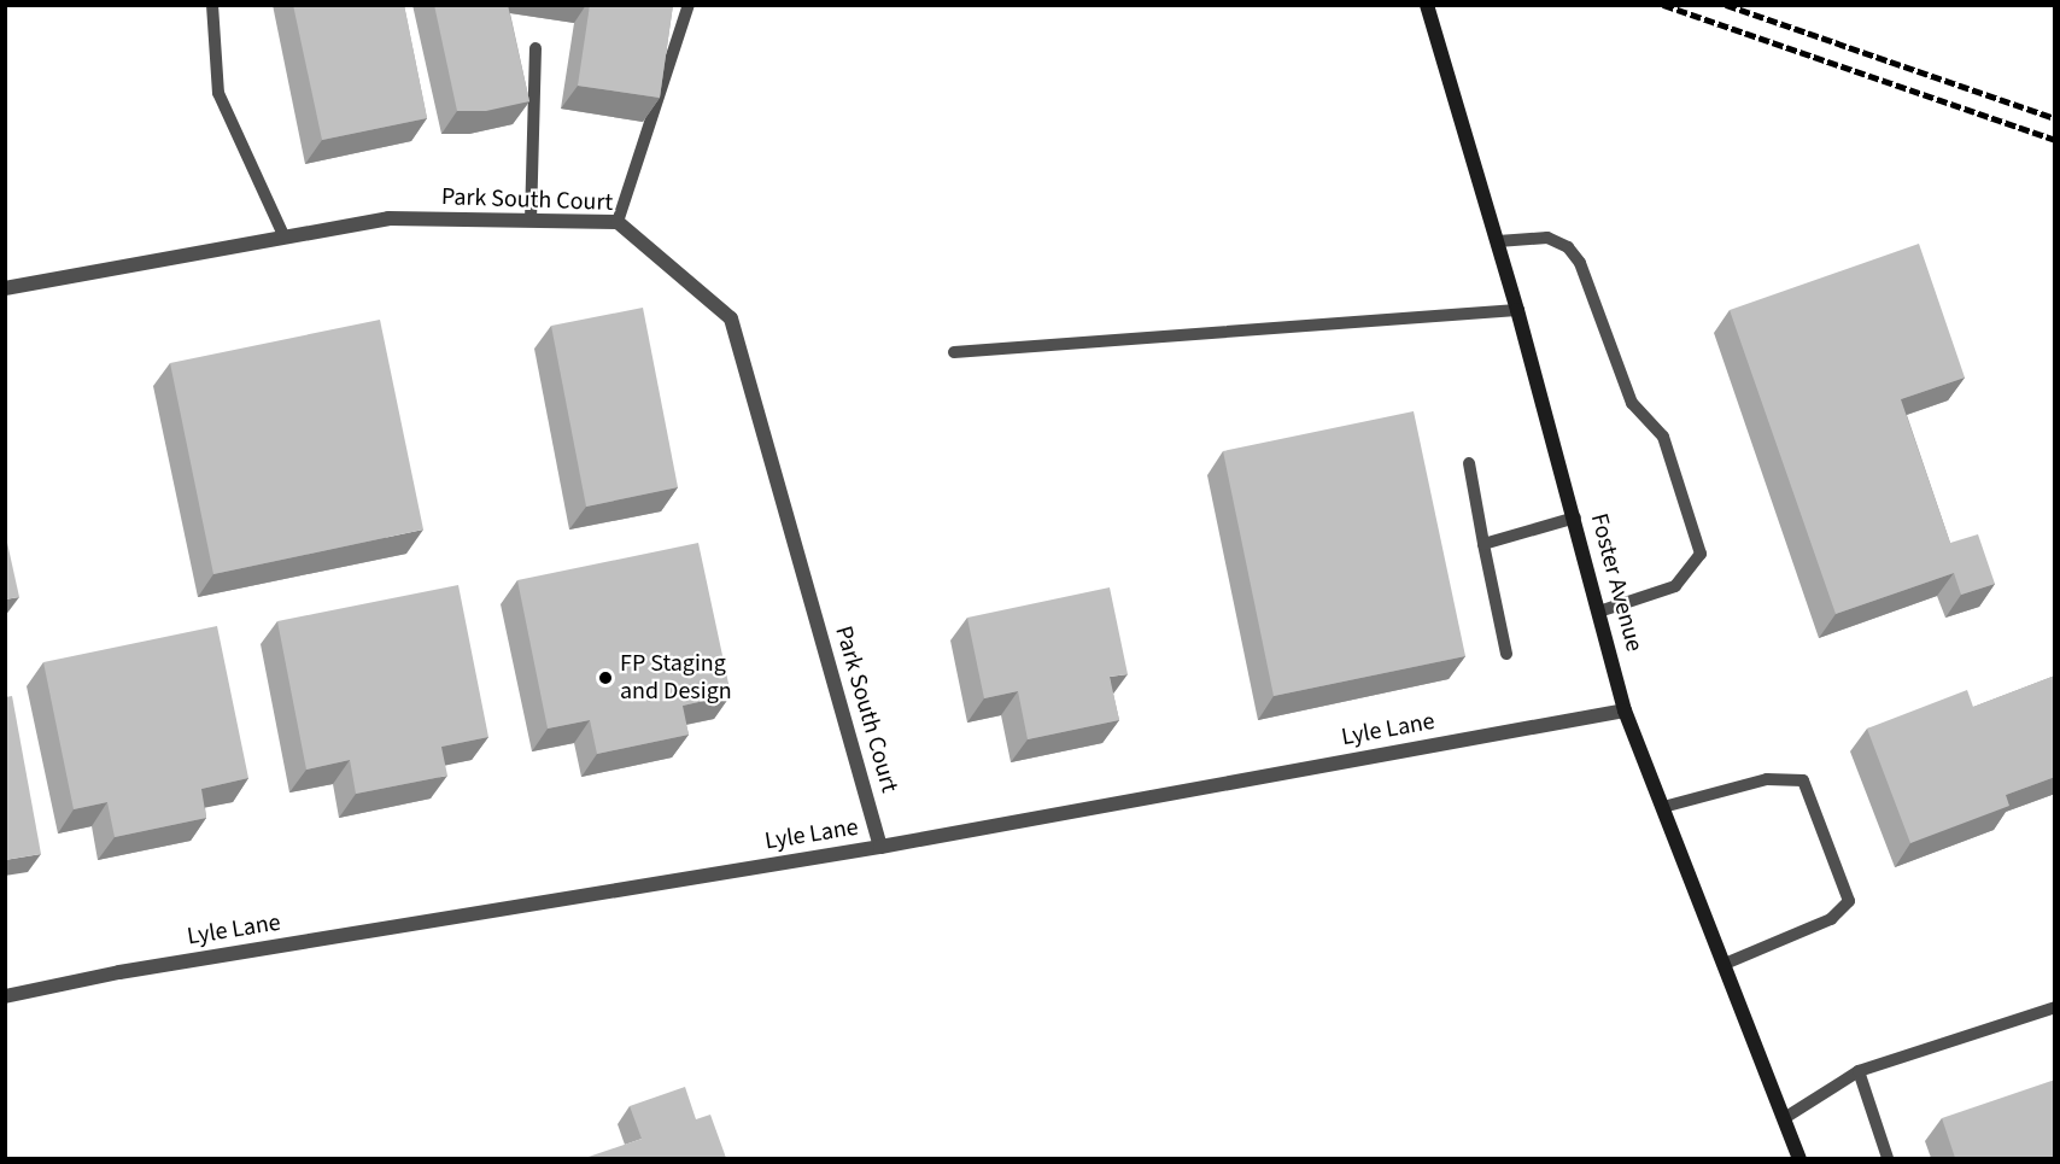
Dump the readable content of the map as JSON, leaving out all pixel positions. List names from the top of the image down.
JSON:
{
  "streets": {
    "main road": ["Foster Avenue"],
    "street": ["Park South Court", "Lyle Lane"]
  },
  "crossings": [
    ["Park South Court", "Lyle Lane"],
    ["Foster Avenue", "Lyle Lane"]
  ],
  "places": ["FP Staging and Design"]
}
